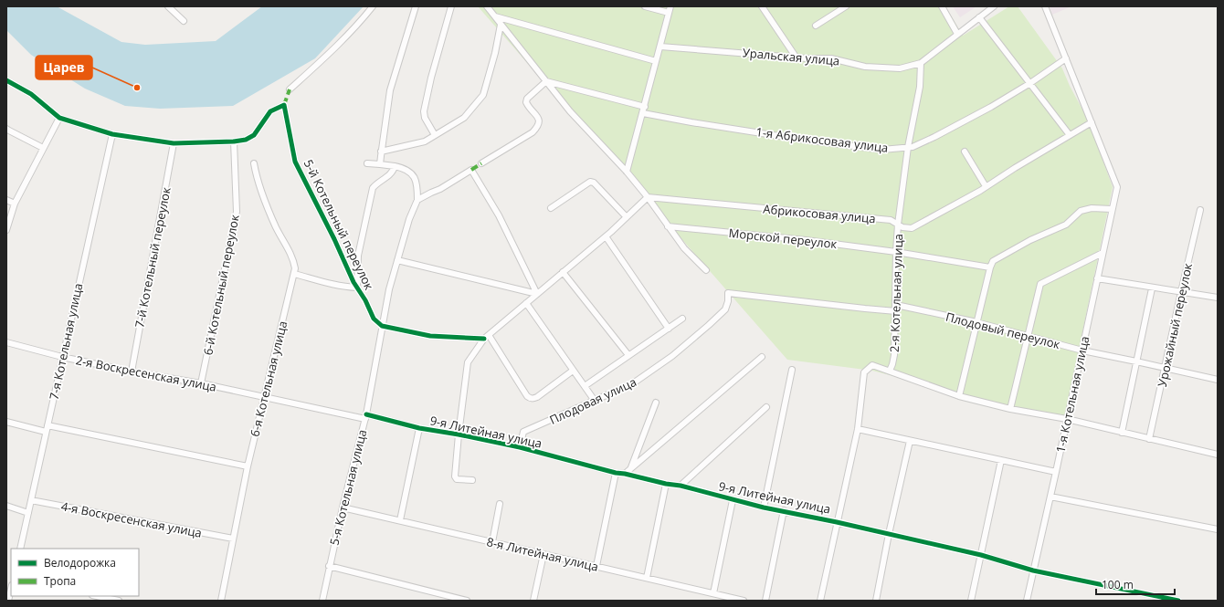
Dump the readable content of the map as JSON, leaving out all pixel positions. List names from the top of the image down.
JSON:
{
  "streets": {
    "street": [
      "Уральская улица",
      "1-я Абрикосовая улица",
      "Абрикосовая улица",
      "5-й Котельный переулок",
      "Морской переулок",
      "7-й Котельный переулок",
      "6-й Котельный переулок",
      "2-я Котельная улица",
      "Урожайный переулок",
      "Плодовый переулок",
      "7-я Котельная улица",
      "2-я Воскресенская улица",
      "6-я Котельная улица",
      "1-я Котельная улица",
      "Плодовая улица",
      "9-я Литейная улица",
      "5-я Котельная улица",
      "4-я Воскресенская улица",
      "8-я Литейная улица"
    ]
  },
  "crossings": [
    ["Уральская улица", "2-я Котельная улица"],
    ["1-я Абрикосовая улица", "2-я Котельная улица"],
    ["Абрикосовая улица", "2-я Котельная улица"],
    ["Абрикосовая улица", "1-я Котельная улица"],
    ["5-й Котельный переулок", "6-й Котельный переулок"],
    ["5-й Котельный переулок", "5-я Котельная улица"],
    ["Морской переулок", "2-я Котельная улица"],
    ["7-й Котельный переулок", "2-я Воскресенская улица"],
    ["6-й Котельный переулок", "2-я Воскресенская улица"],
    ["2-я Котельная улица", "Плодовый переулок"],
    ["2-я Котельная улица", "9-я Литейная улица"],
    ["Урожайный переулок", "Плодовый переулок"],
    ["Плодовый переулок", "1-я Котельная улица"],
    ["Плодовый переулок", "Плодовая улица"],
    ["7-я Котельная улица", "2-я Воскресенская улица"],
    ["7-я Котельная улица", "4-я Воскресенская улица"],
    ["2-я Воскресенская улица", "6-я Котельная улица"],
    ["2-я Воскресенская улица", "9-я Литейная улица"],
    ["2-я Воскресенская улица", "5-я Котельная улица"],
    ["6-я Котельная улица", "4-я Воскресенская улица"],
    ["1-я Котельная улица", "9-я Литейная улица"],
    ["Плодовая улица", "9-я Литейная улица"],
    ["9-я Литейная улица", "5-я Котельная улица"],
    ["5-я Котельная улица", "8-я Литейная улица"]
  ],
  "places": ["Царев"],
  "legend": ["Велодорожка", "Тропа"],
  "scale_bar": "100 m"
}
